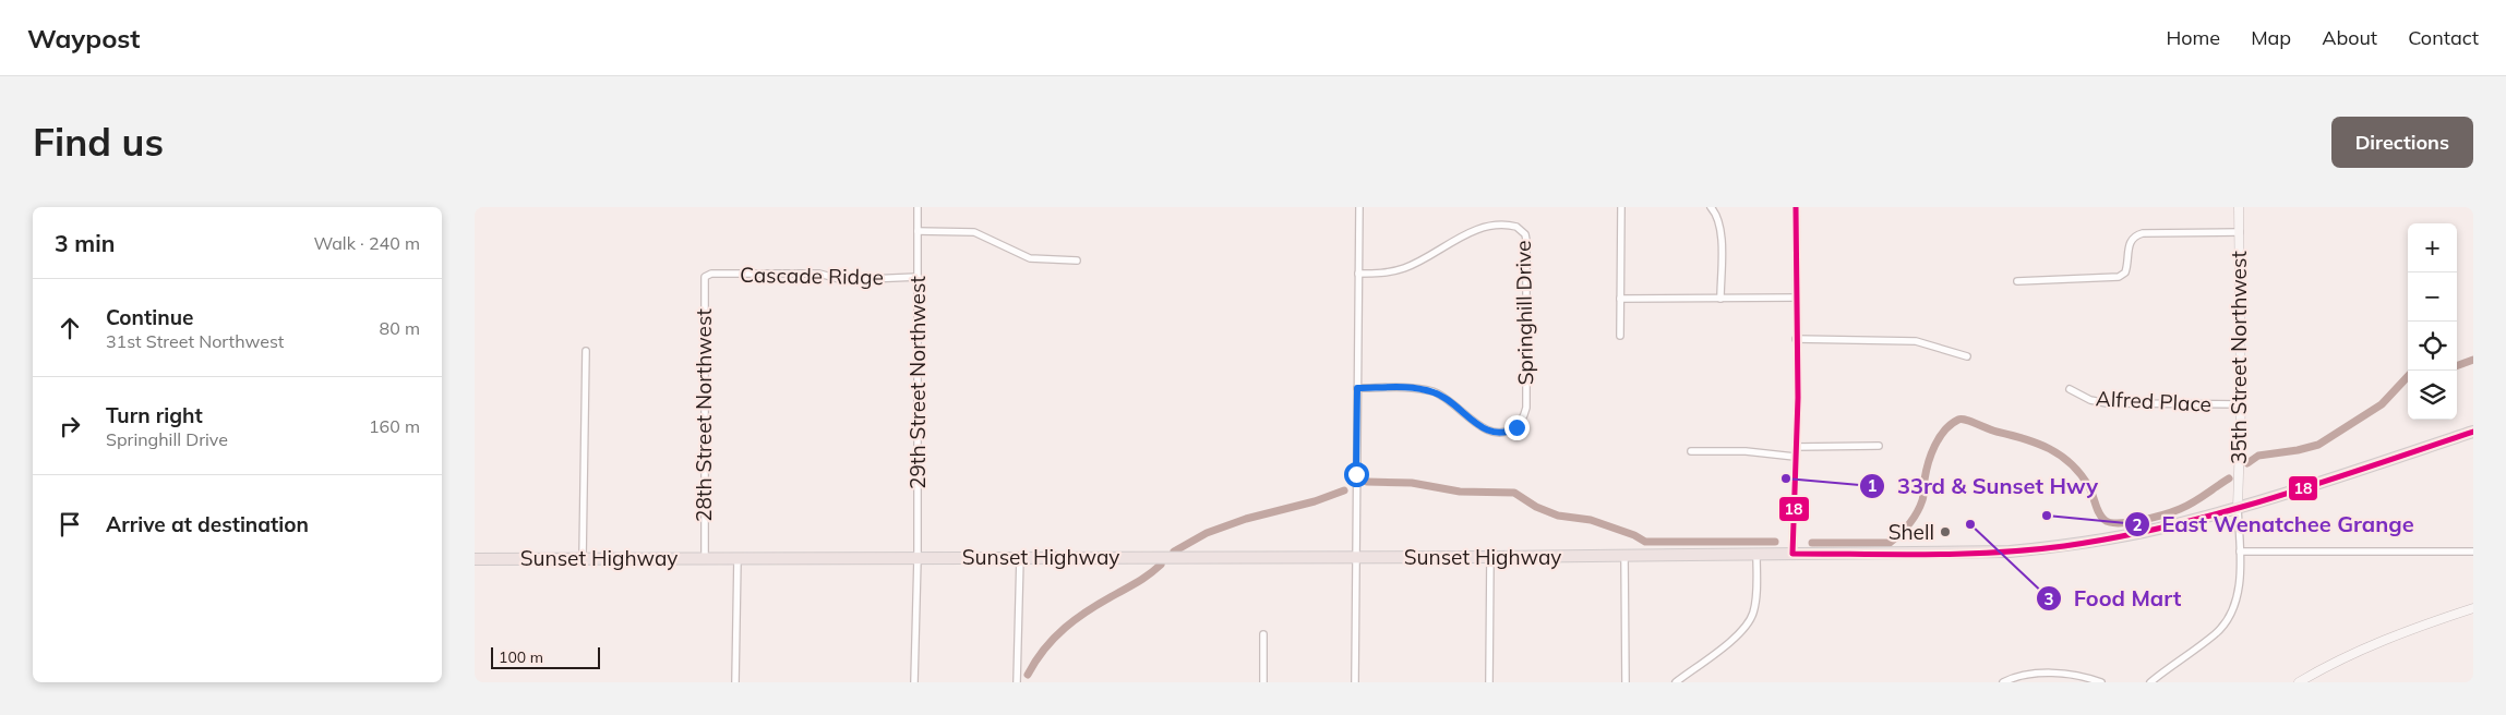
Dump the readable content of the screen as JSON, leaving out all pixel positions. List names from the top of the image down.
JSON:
{
  "streets": {
    "highway": ["Sunset Highway"],
    "street": [
      "Cascade Ridge",
      "Springhill Drive",
      "35th Street Northwest",
      "29th Street Northwest",
      "Alfred Place",
      "28th Street Northwest"
    ]
  },
  "crossings": [
    ["Cascade Ridge", "29th Street Northwest"],
    ["Cascade Ridge", "28th Street Northwest"],
    ["35th Street Northwest", "Alfred Place"],
    ["35th Street Northwest", "Sunset Highway"],
    ["29th Street Northwest", "Sunset Highway"],
    ["28th Street Northwest", "Sunset Highway"]
  ],
  "places": [
    "33rd & Sunset Hwy",
    "East Wenatchee Grange",
    "Food Mart",
    "Shell"
  ],
  "lines": ["transit line 18"],
  "scale_bar": "100 m",
  "page": {
    "header": "Waypost",
    "nav": [
      "Home",
      "Map",
      "About",
      "Contact"
    ],
    "buttons": "Directions",
    "title": "Find us",
    "heading": ["3 min", "Walk · 240 m"],
    "map_buttons": ["+", "−"],
    "list": [
      ["Continue", "31st Street Northwest", "80 m"],
      ["Turn right", "Springhill Drive", "160 m"],
      "Arrive at destination"
    ],
    "scale": "100 m"
  }
}
